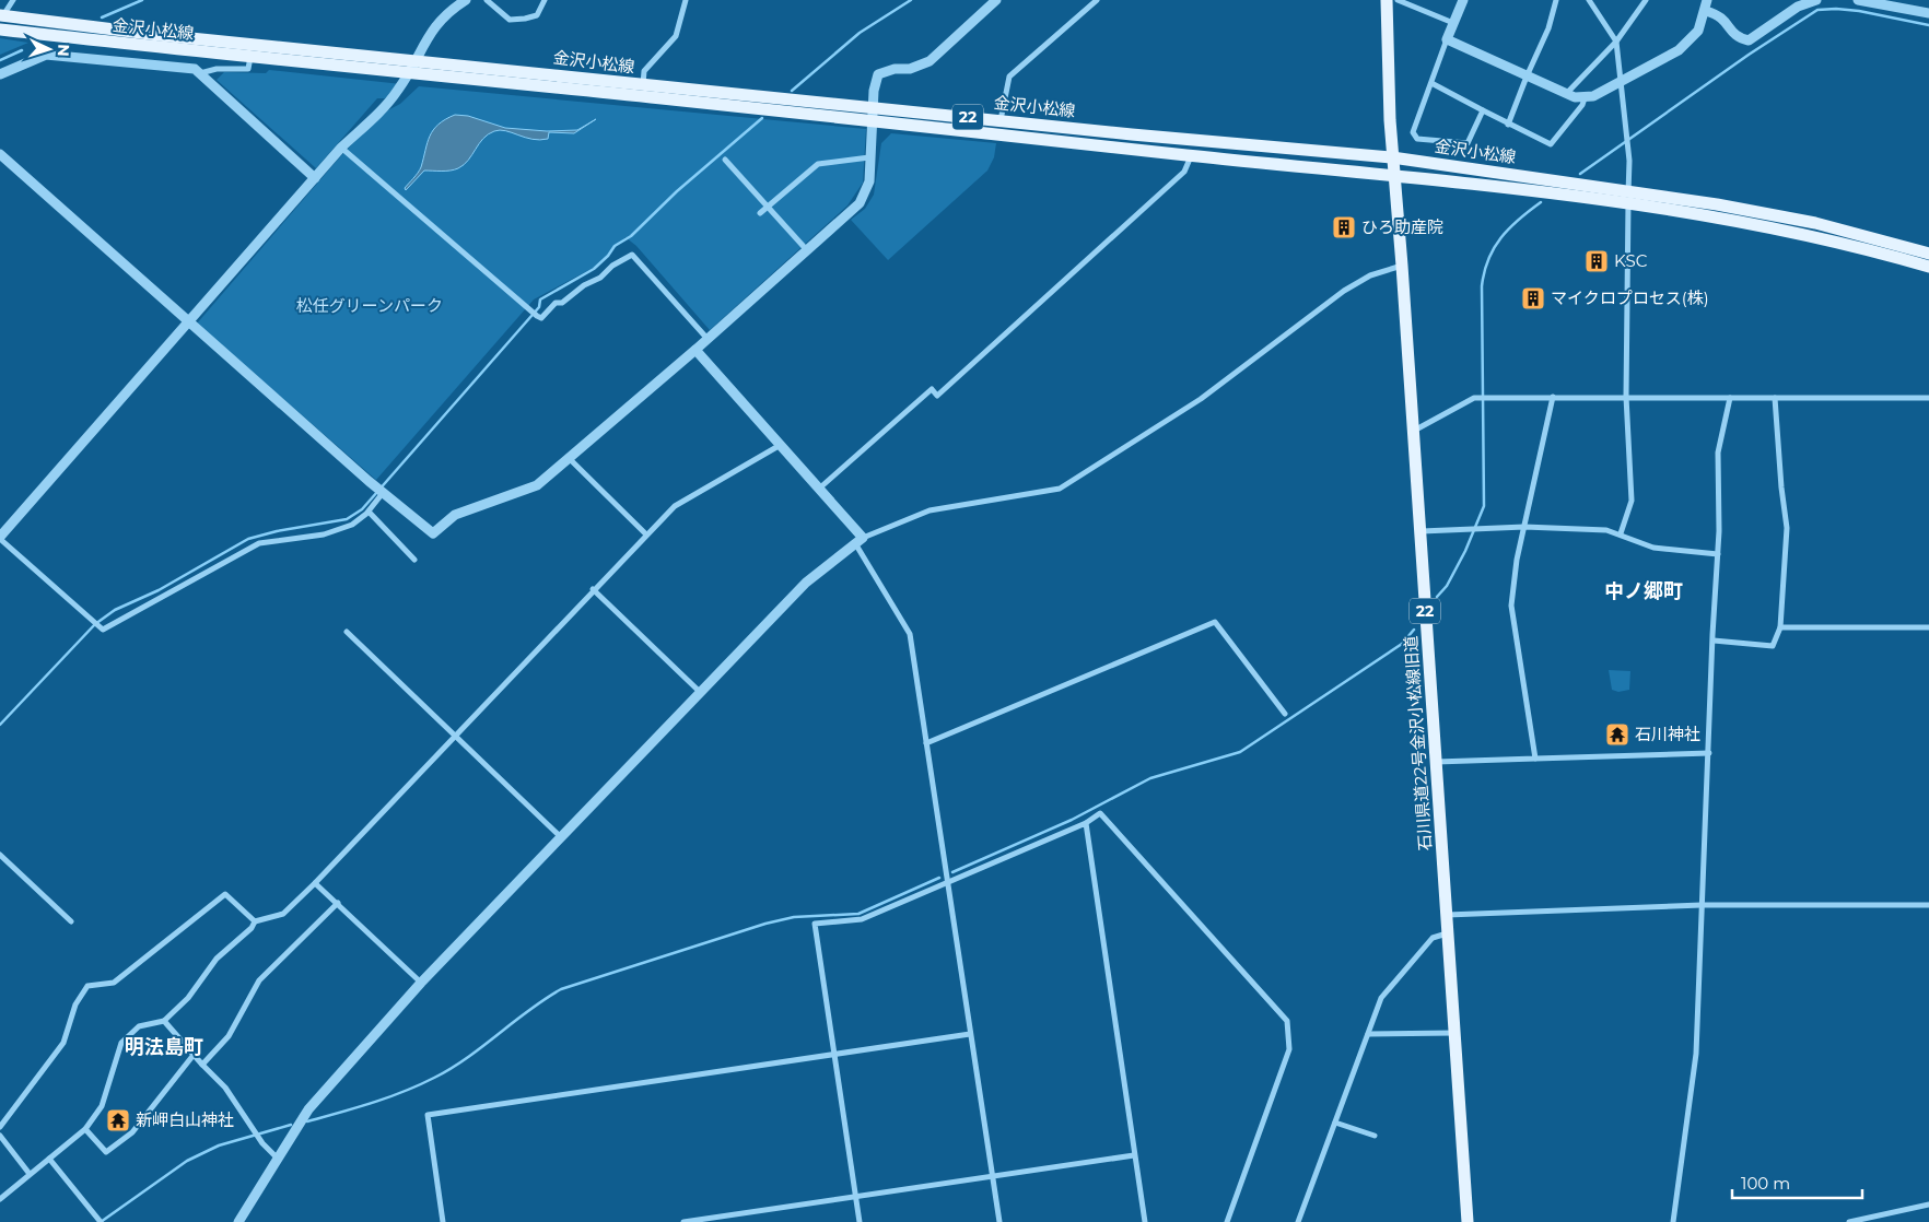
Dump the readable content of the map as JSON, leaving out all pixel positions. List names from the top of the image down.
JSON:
{
  "streets": {
    "main road": ["金沢小松線", "22", "石川県道22号金沢小松線旧道"]
  },
  "crossings": [
    ["金沢小松線", "石川県道22号金沢小松線旧道"]
  ],
  "districts": ["中ノ郷町", "明法島町"],
  "parks": ["松任グリーンパーク"],
  "places": {
    "building": ["ひろ助産院", "KSC", "マイクロプロセス(株)"],
    "temple": ["石川神社", "新岬白山神社"]
  },
  "scale_bar": "100 m",
  "north": "right"
}
